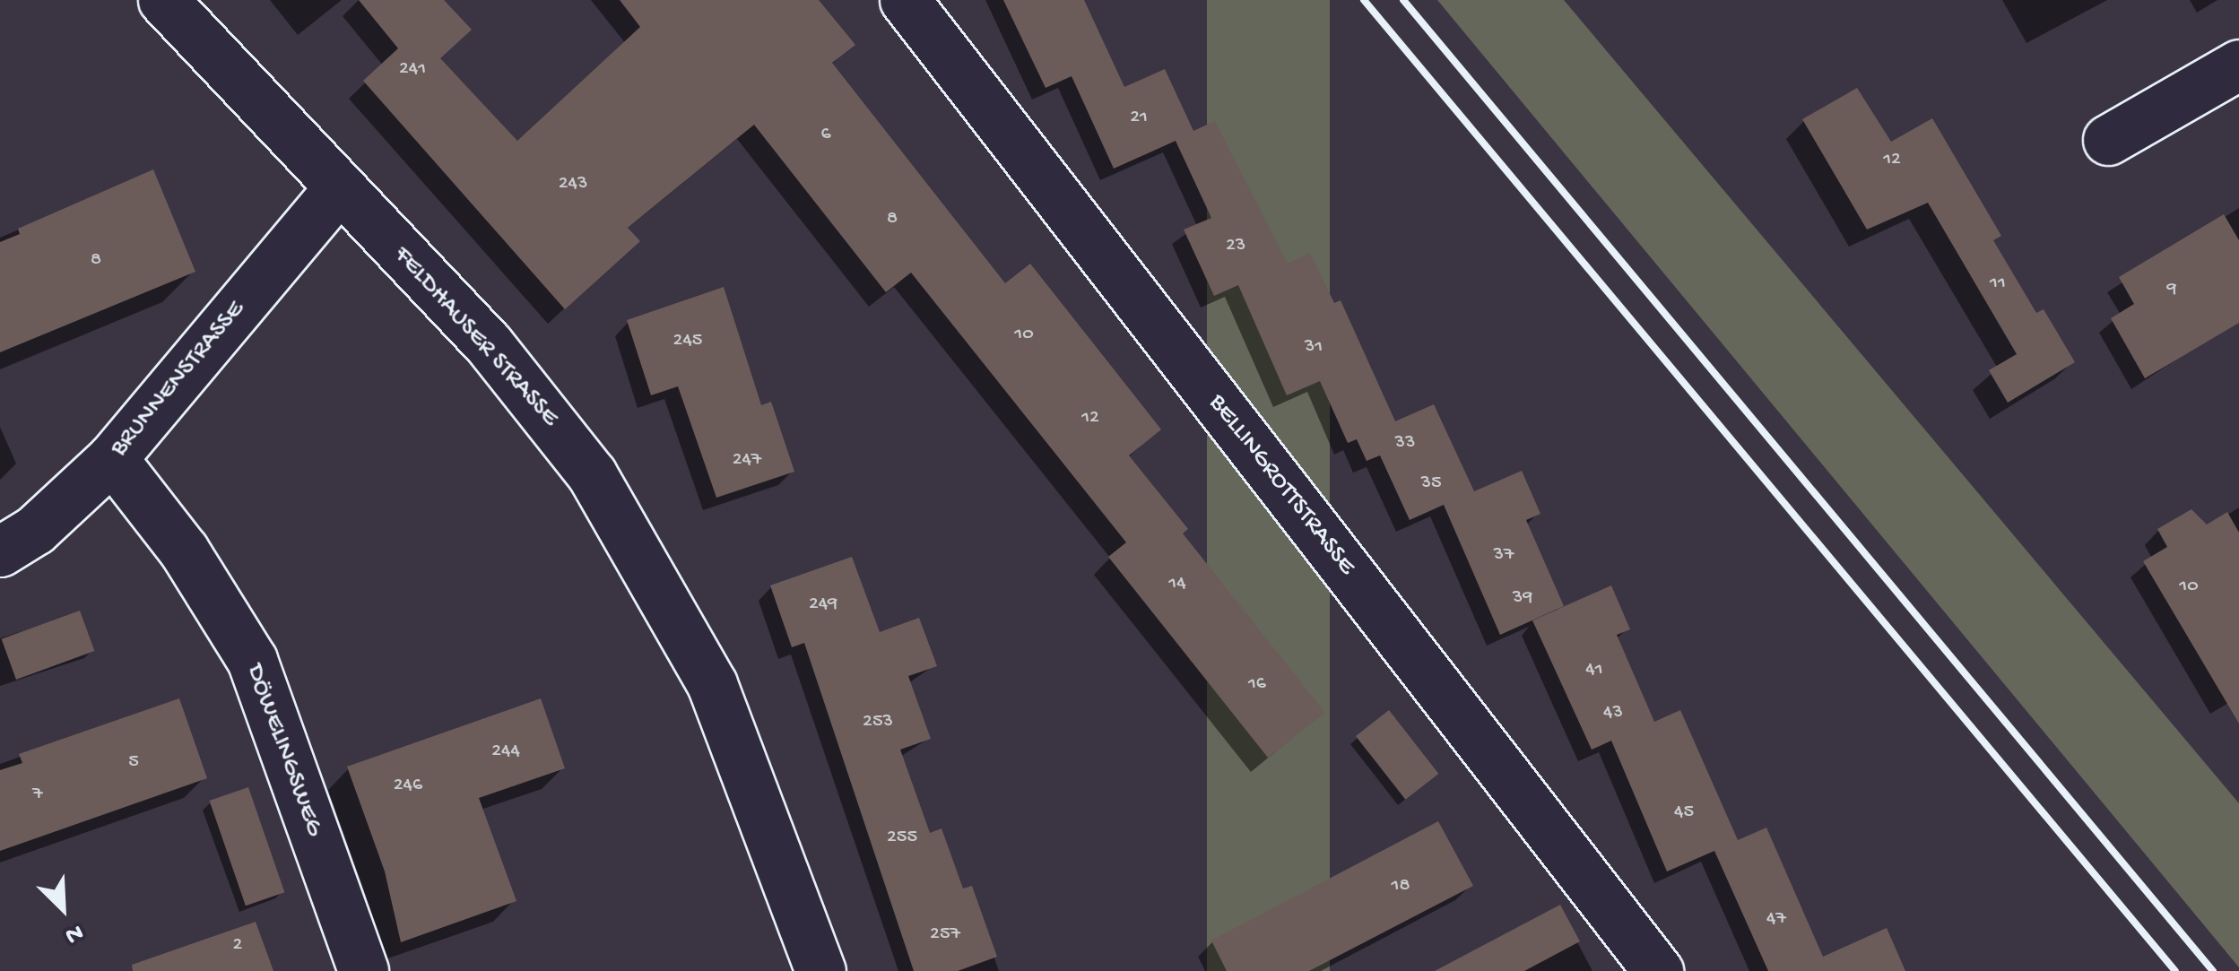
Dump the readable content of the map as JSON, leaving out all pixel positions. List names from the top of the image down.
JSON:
{
  "streets": {
    "street": [
      "FELDHAUSER STRASSE",
      "BRUNNENSTRASSE",
      "BELLINGROTTSTRASSE",
      "DÖWELINGSWEG"
    ]
  },
  "crossings": [
    ["FELDHAUSER STRASSE", "BRUNNENSTRASSE"],
    ["BRUNNENSTRASSE", "DÖWELINGSWEG"]
  ],
  "house_numbers": [
    "241",
    "21",
    "6",
    "12",
    "243",
    "8",
    "23",
    "8",
    "11",
    "9",
    "10",
    "245",
    "31",
    "12",
    "33",
    "247",
    "35",
    "37",
    "14",
    "10",
    "39",
    "249",
    "41",
    "16",
    "43",
    "253",
    "244",
    "5",
    "246",
    "7",
    "45",
    "255",
    "18",
    "47",
    "257",
    "2"
  ],
  "north": "bottom right"
}
